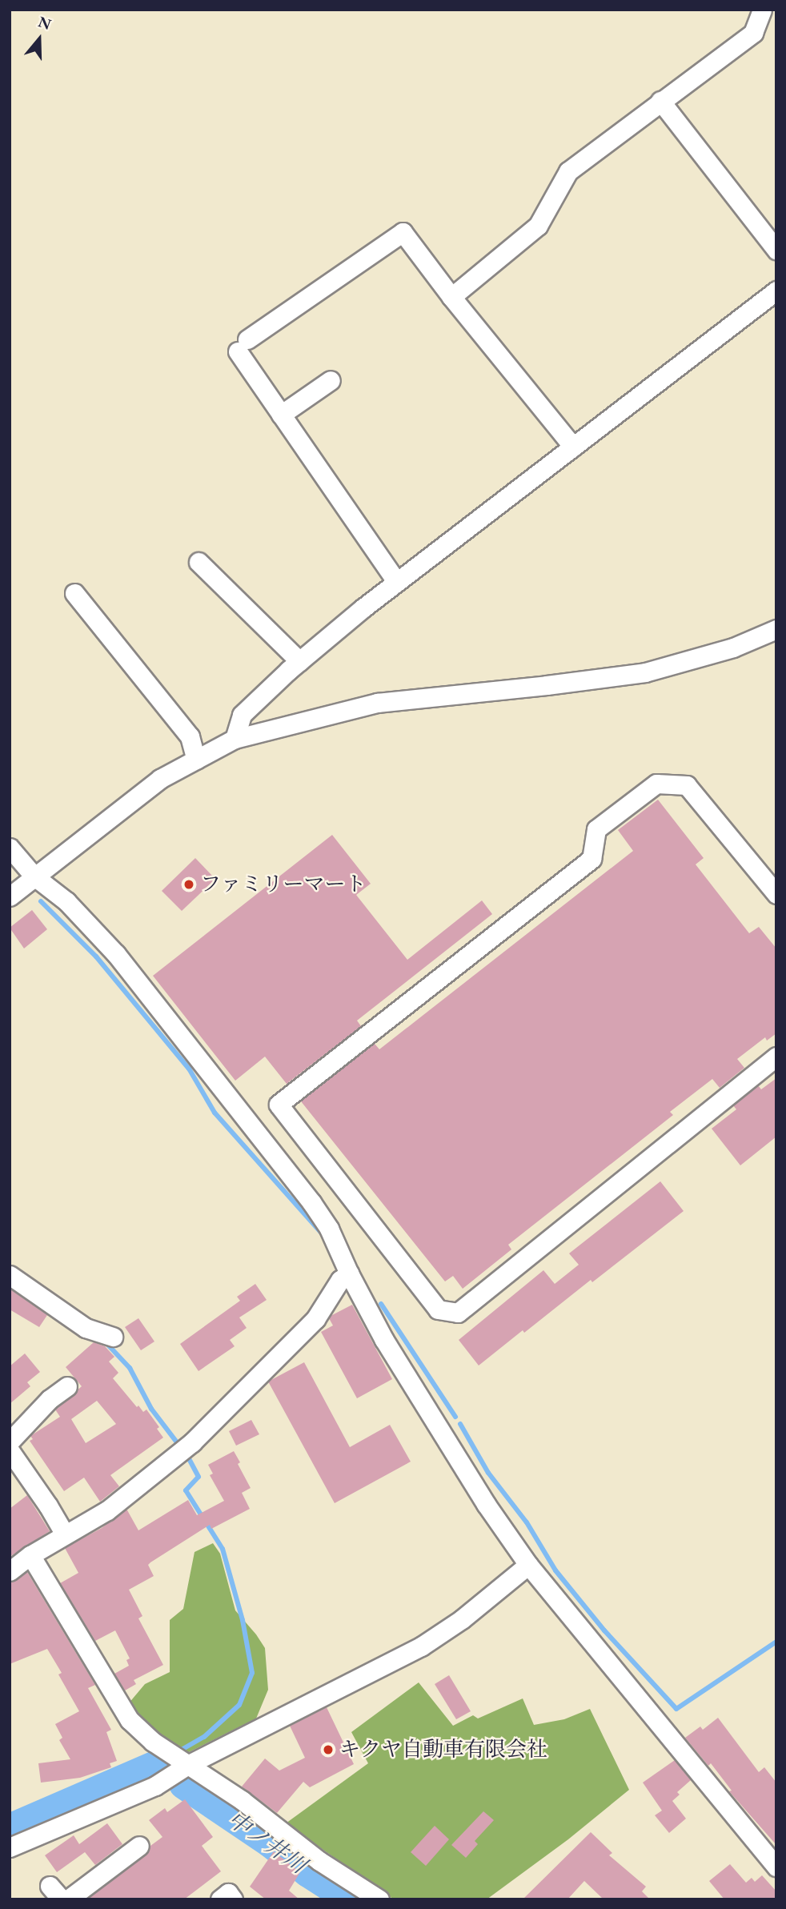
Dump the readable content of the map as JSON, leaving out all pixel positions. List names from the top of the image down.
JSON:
{
  "water": ["中ノ井川"],
  "places": ["ファミリーマート", "キクヤ自動車有限会社"],
  "north": "top"
}
